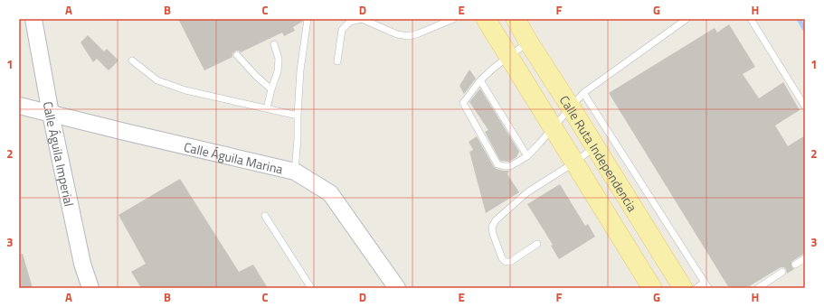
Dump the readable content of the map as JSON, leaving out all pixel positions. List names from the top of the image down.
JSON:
{
  "streets": {
    "main road": ["Calle Ruta Independencia"],
    "street": ["Calle Águila Imperial", "Calle Águila Marina"]
  },
  "crossings": [
    ["Calle Águila Imperial", "Calle Águila Marina"]
  ],
  "grid": {
    "columns": [
      "A",
      "B",
      "C",
      "D",
      "E",
      "F",
      "G",
      "H"
    ],
    "rows": ["1", "2", "3"]
  }
}
